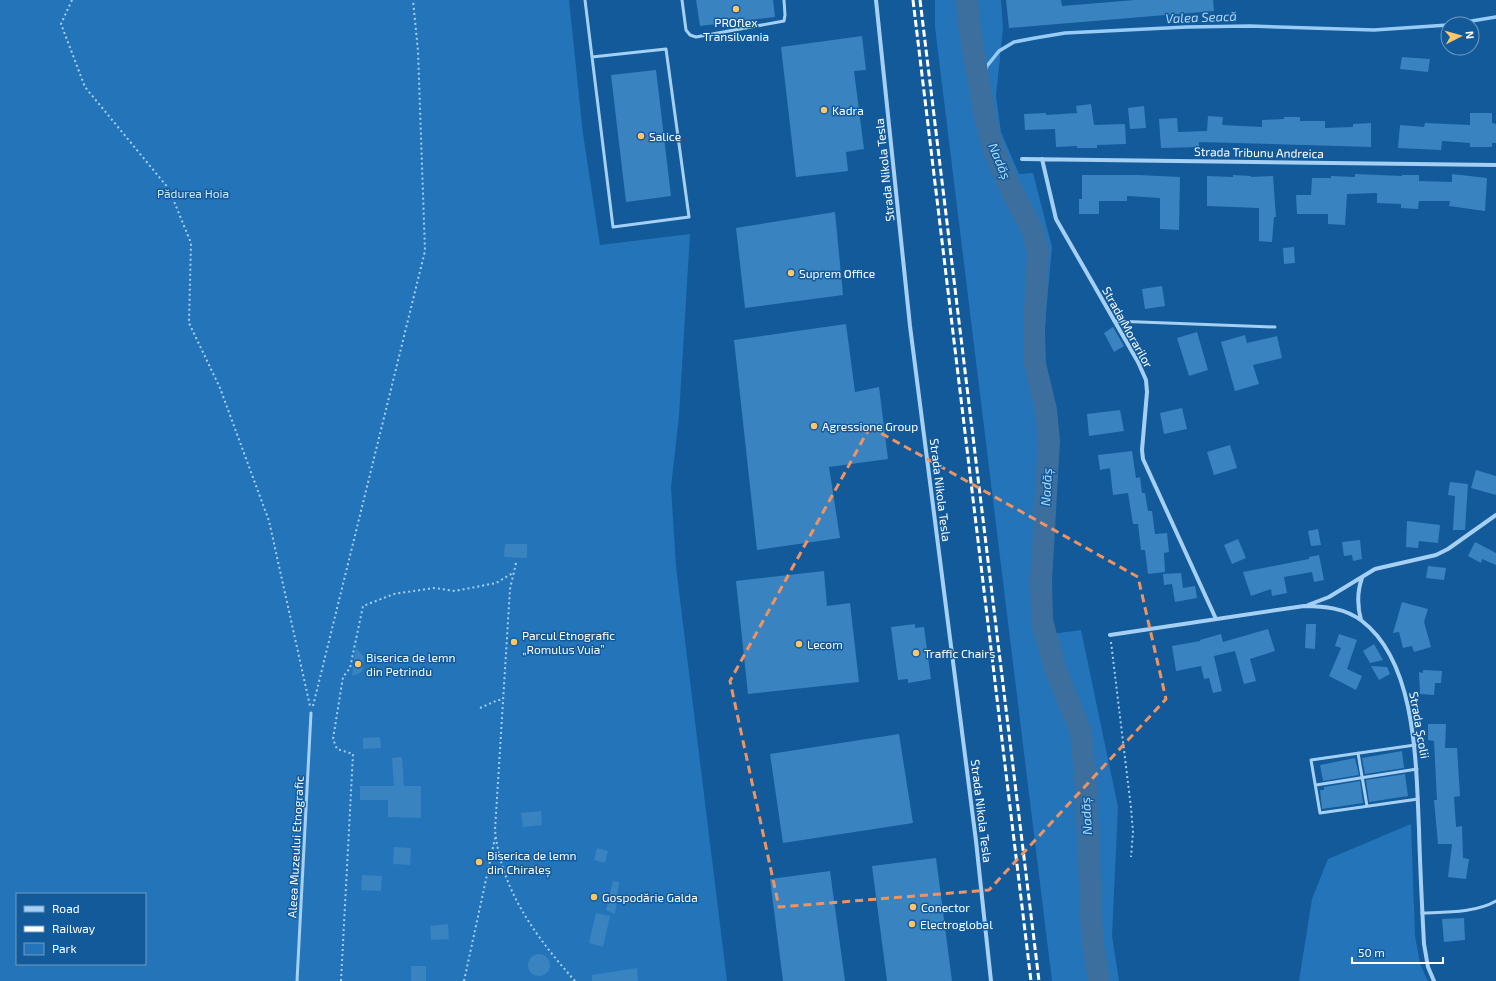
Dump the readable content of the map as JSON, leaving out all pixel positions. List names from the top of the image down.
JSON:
{
  "streets": {
    "street": [
      "Strada Tribunu Andreica",
      "Strada Nikola Tesla",
      "Strada Morarilor",
      "Strada Școlii"
    ],
    "lane": ["Aleea Muzeului Etnografic"]
  },
  "crossings": [
    ["Strada Tribunu Andreica", "Strada Morarilor"],
    ["Strada Morarilor", "Strada Școlii"]
  ],
  "water": ["Valea Seacă", "Nadăș"],
  "parks": ["Pădurea Hoia"],
  "places": [
    "PROflex Transilvania",
    "Kadra",
    "Salice",
    "Suprem Office",
    "Agressione Group",
    "Parcul Etnografic „Romulus Vuia”",
    "Lecom",
    "Traffic Chairs",
    "Biserica de lemn din Petrindu",
    "Biserica de lemn din Chiraleș",
    "Gospodărie Galda",
    "Conector",
    "Electroglobal"
  ],
  "legend": ["Road", "Railway", "Park"],
  "scale_bar": "50 m",
  "north": "right"
}
